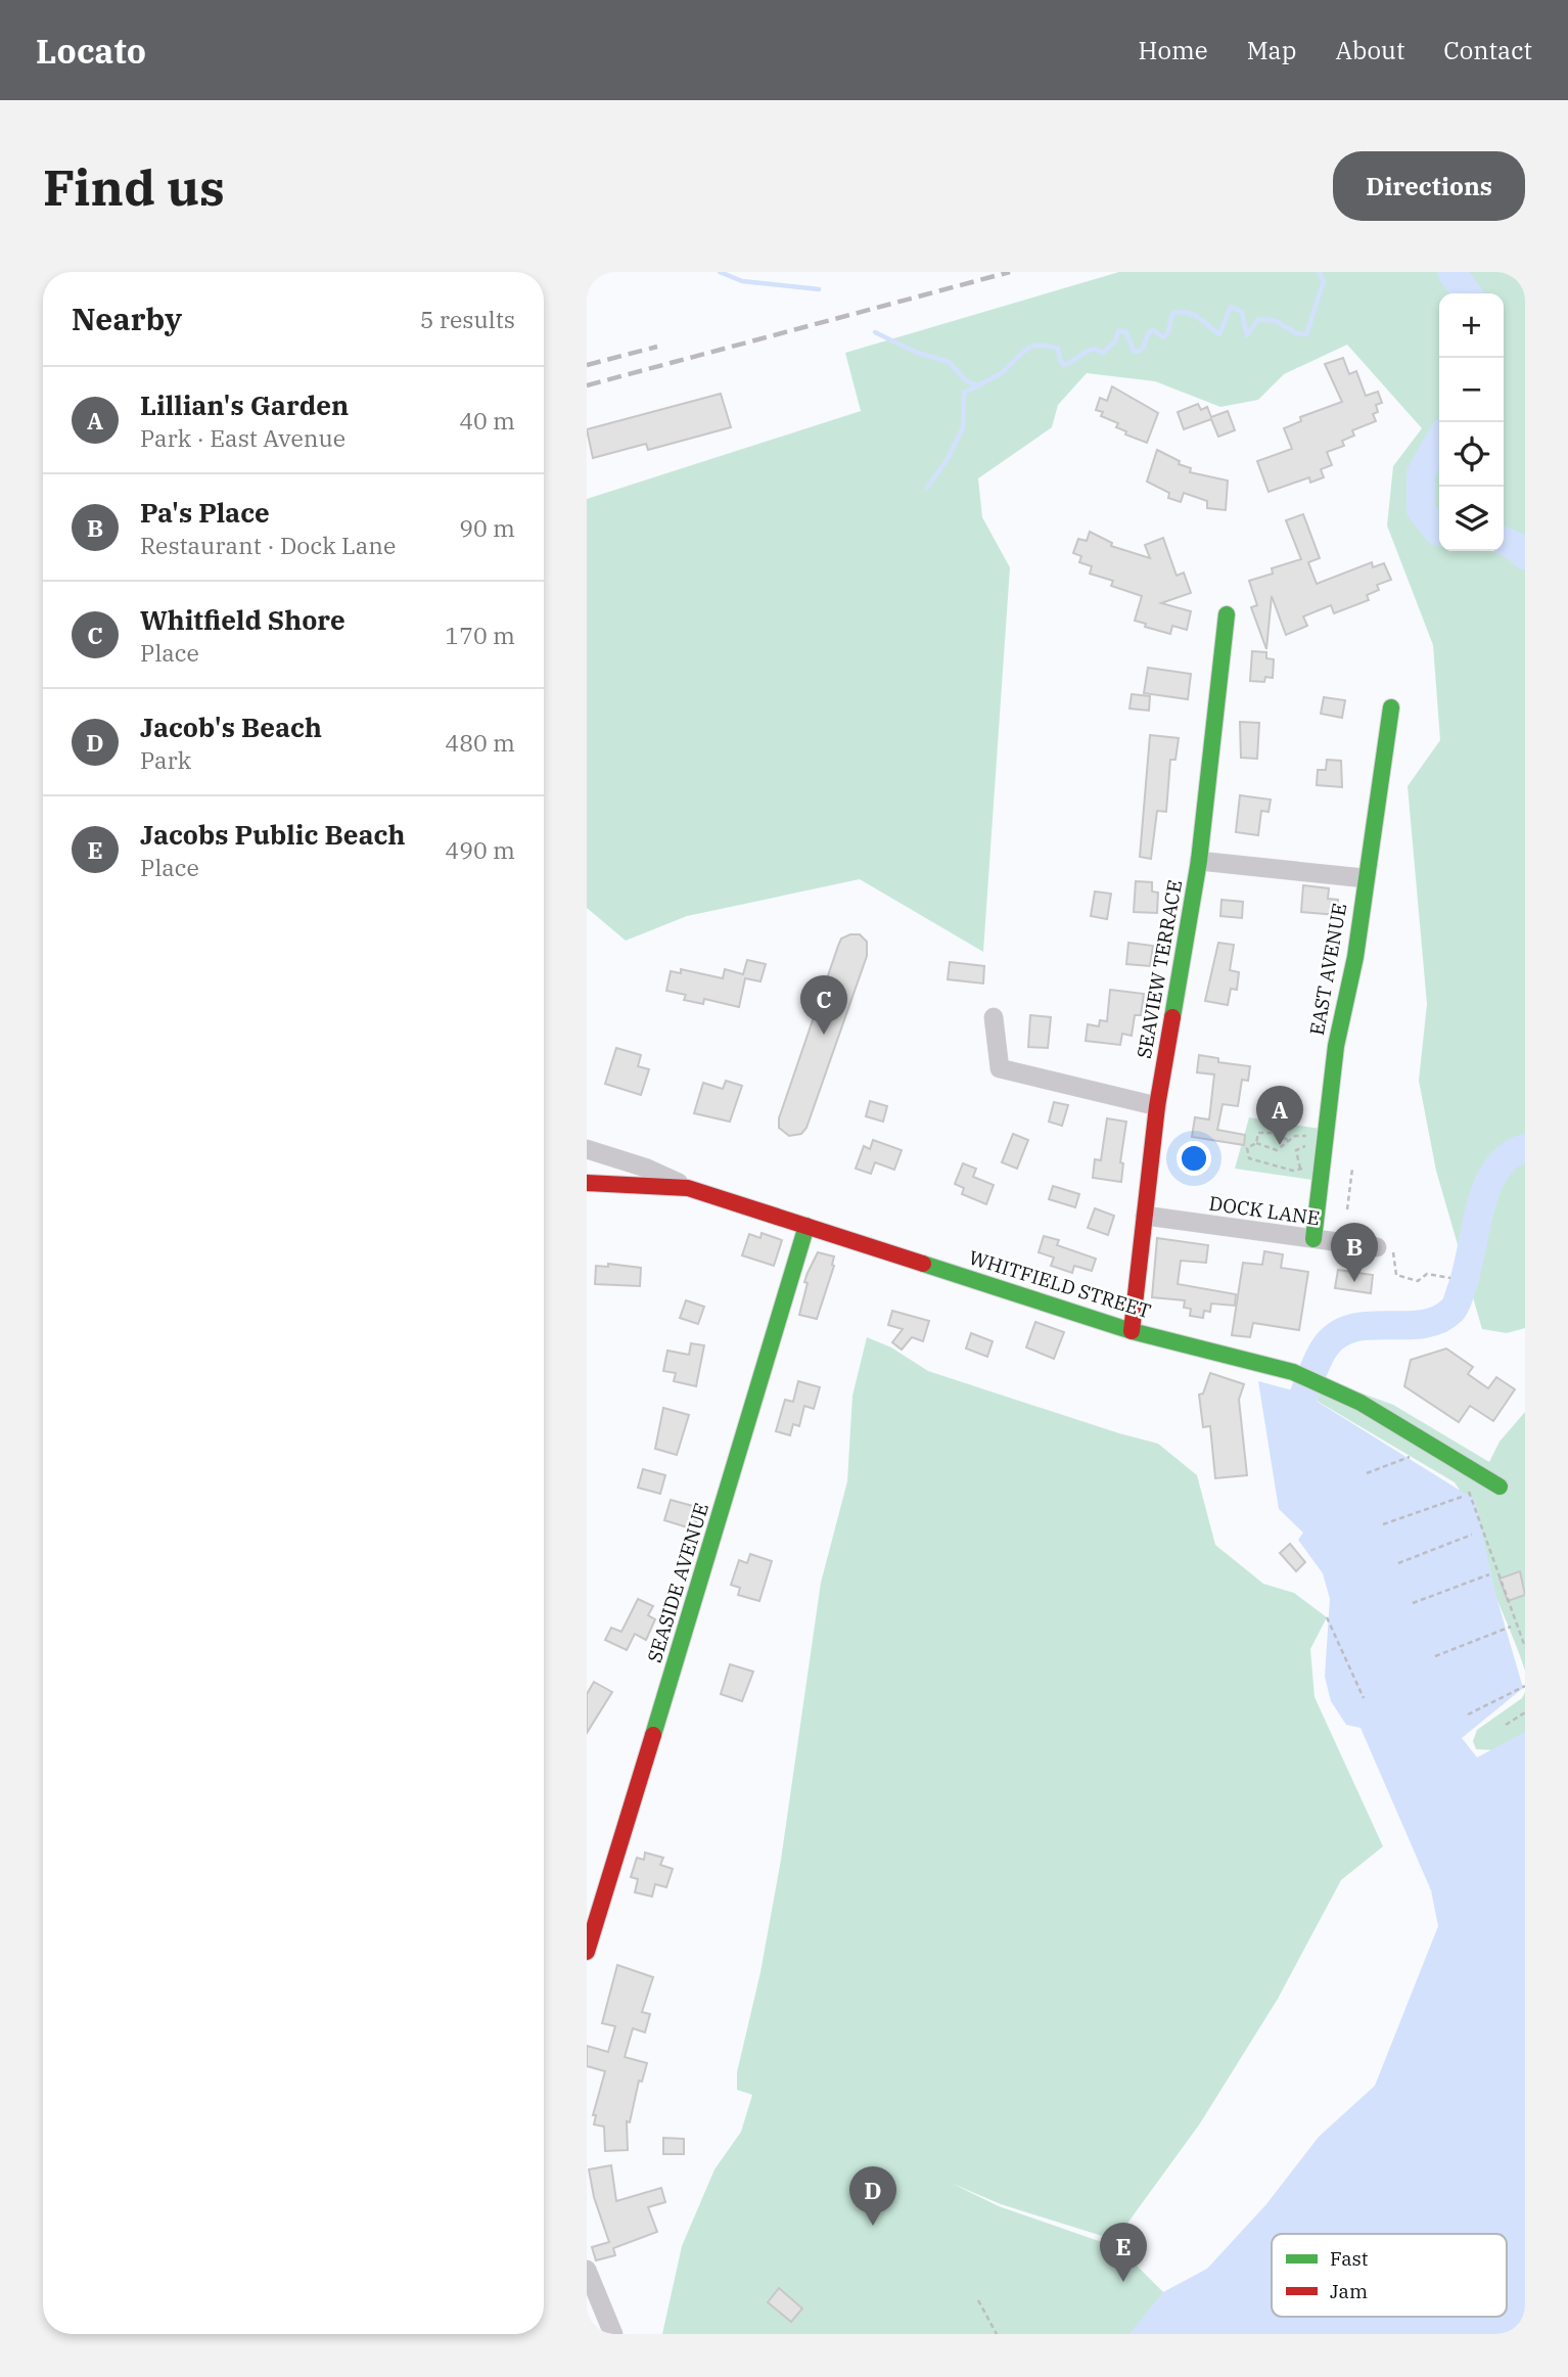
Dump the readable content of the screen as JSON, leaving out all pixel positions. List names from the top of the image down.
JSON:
{
  "streets": {
    "street": [
      "SEAVIEW TERRACE",
      "EAST AVENUE",
      "DOCK LANE",
      "WHITFIELD STREET",
      "SEASIDE AVENUE"
    ]
  },
  "crossings": [
    ["SEAVIEW TERRACE", "DOCK LANE"],
    ["SEAVIEW TERRACE", "WHITFIELD STREET"],
    ["EAST AVENUE", "DOCK LANE"],
    ["WHITFIELD STREET", "SEASIDE AVENUE"]
  ],
  "legend": ["Fast", "Jam"],
  "page": {
    "header": "Locato",
    "nav": [
      "Home",
      "Map",
      "About",
      "Contact"
    ],
    "buttons": "Directions",
    "title": "Find us",
    "heading": ["Nearby", "5 results"],
    "map_buttons": ["+", "−"],
    "list": [
      {
        "mark": "A",
        "name": "Lillian's Garden",
        "note": "Park · East Avenue",
        "value": "40 m"
      },
      {
        "mark": "B",
        "name": "Pa's Place",
        "note": "Restaurant · Dock Lane",
        "value": "90 m"
      },
      {
        "mark": "C",
        "name": "Whitfield Shore",
        "note": "Place",
        "value": "170 m"
      },
      {
        "mark": "D",
        "name": "Jacob's Beach",
        "note": "Park",
        "value": "480 m"
      },
      {
        "mark": "E",
        "name": "Jacobs Public Beach",
        "note": "Place",
        "value": "490 m"
      }
    ],
    "pins": [
      "C",
      "A",
      "B",
      "D",
      "E"
    ]
  }
}
